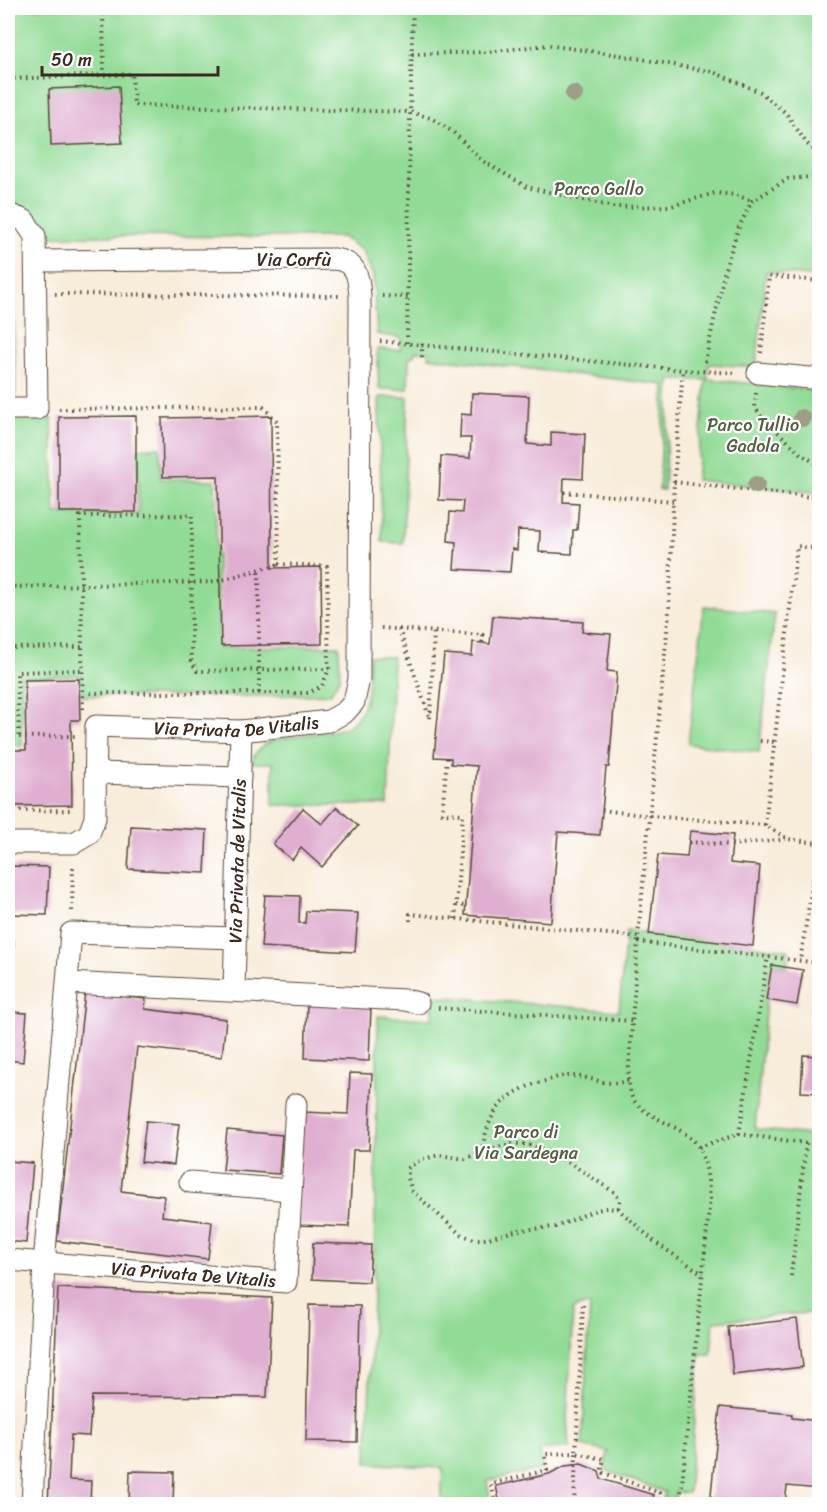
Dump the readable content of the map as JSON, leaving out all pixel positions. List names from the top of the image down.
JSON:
{
  "streets": {
    "street": ["Via Corfù", "Via Privata De Vitalis", "Via Privata de Vitalis"]
  },
  "crossings": [
    ["Via Corfù", "Via Privata De Vitalis"],
    ["Via Privata De Vitalis", "Via Privata de Vitalis"]
  ],
  "parks": ["Parco Gallo", "Parco Tullio Gadola", "Parco di Via Sardegna"],
  "scale_bar": "50 m"
}
